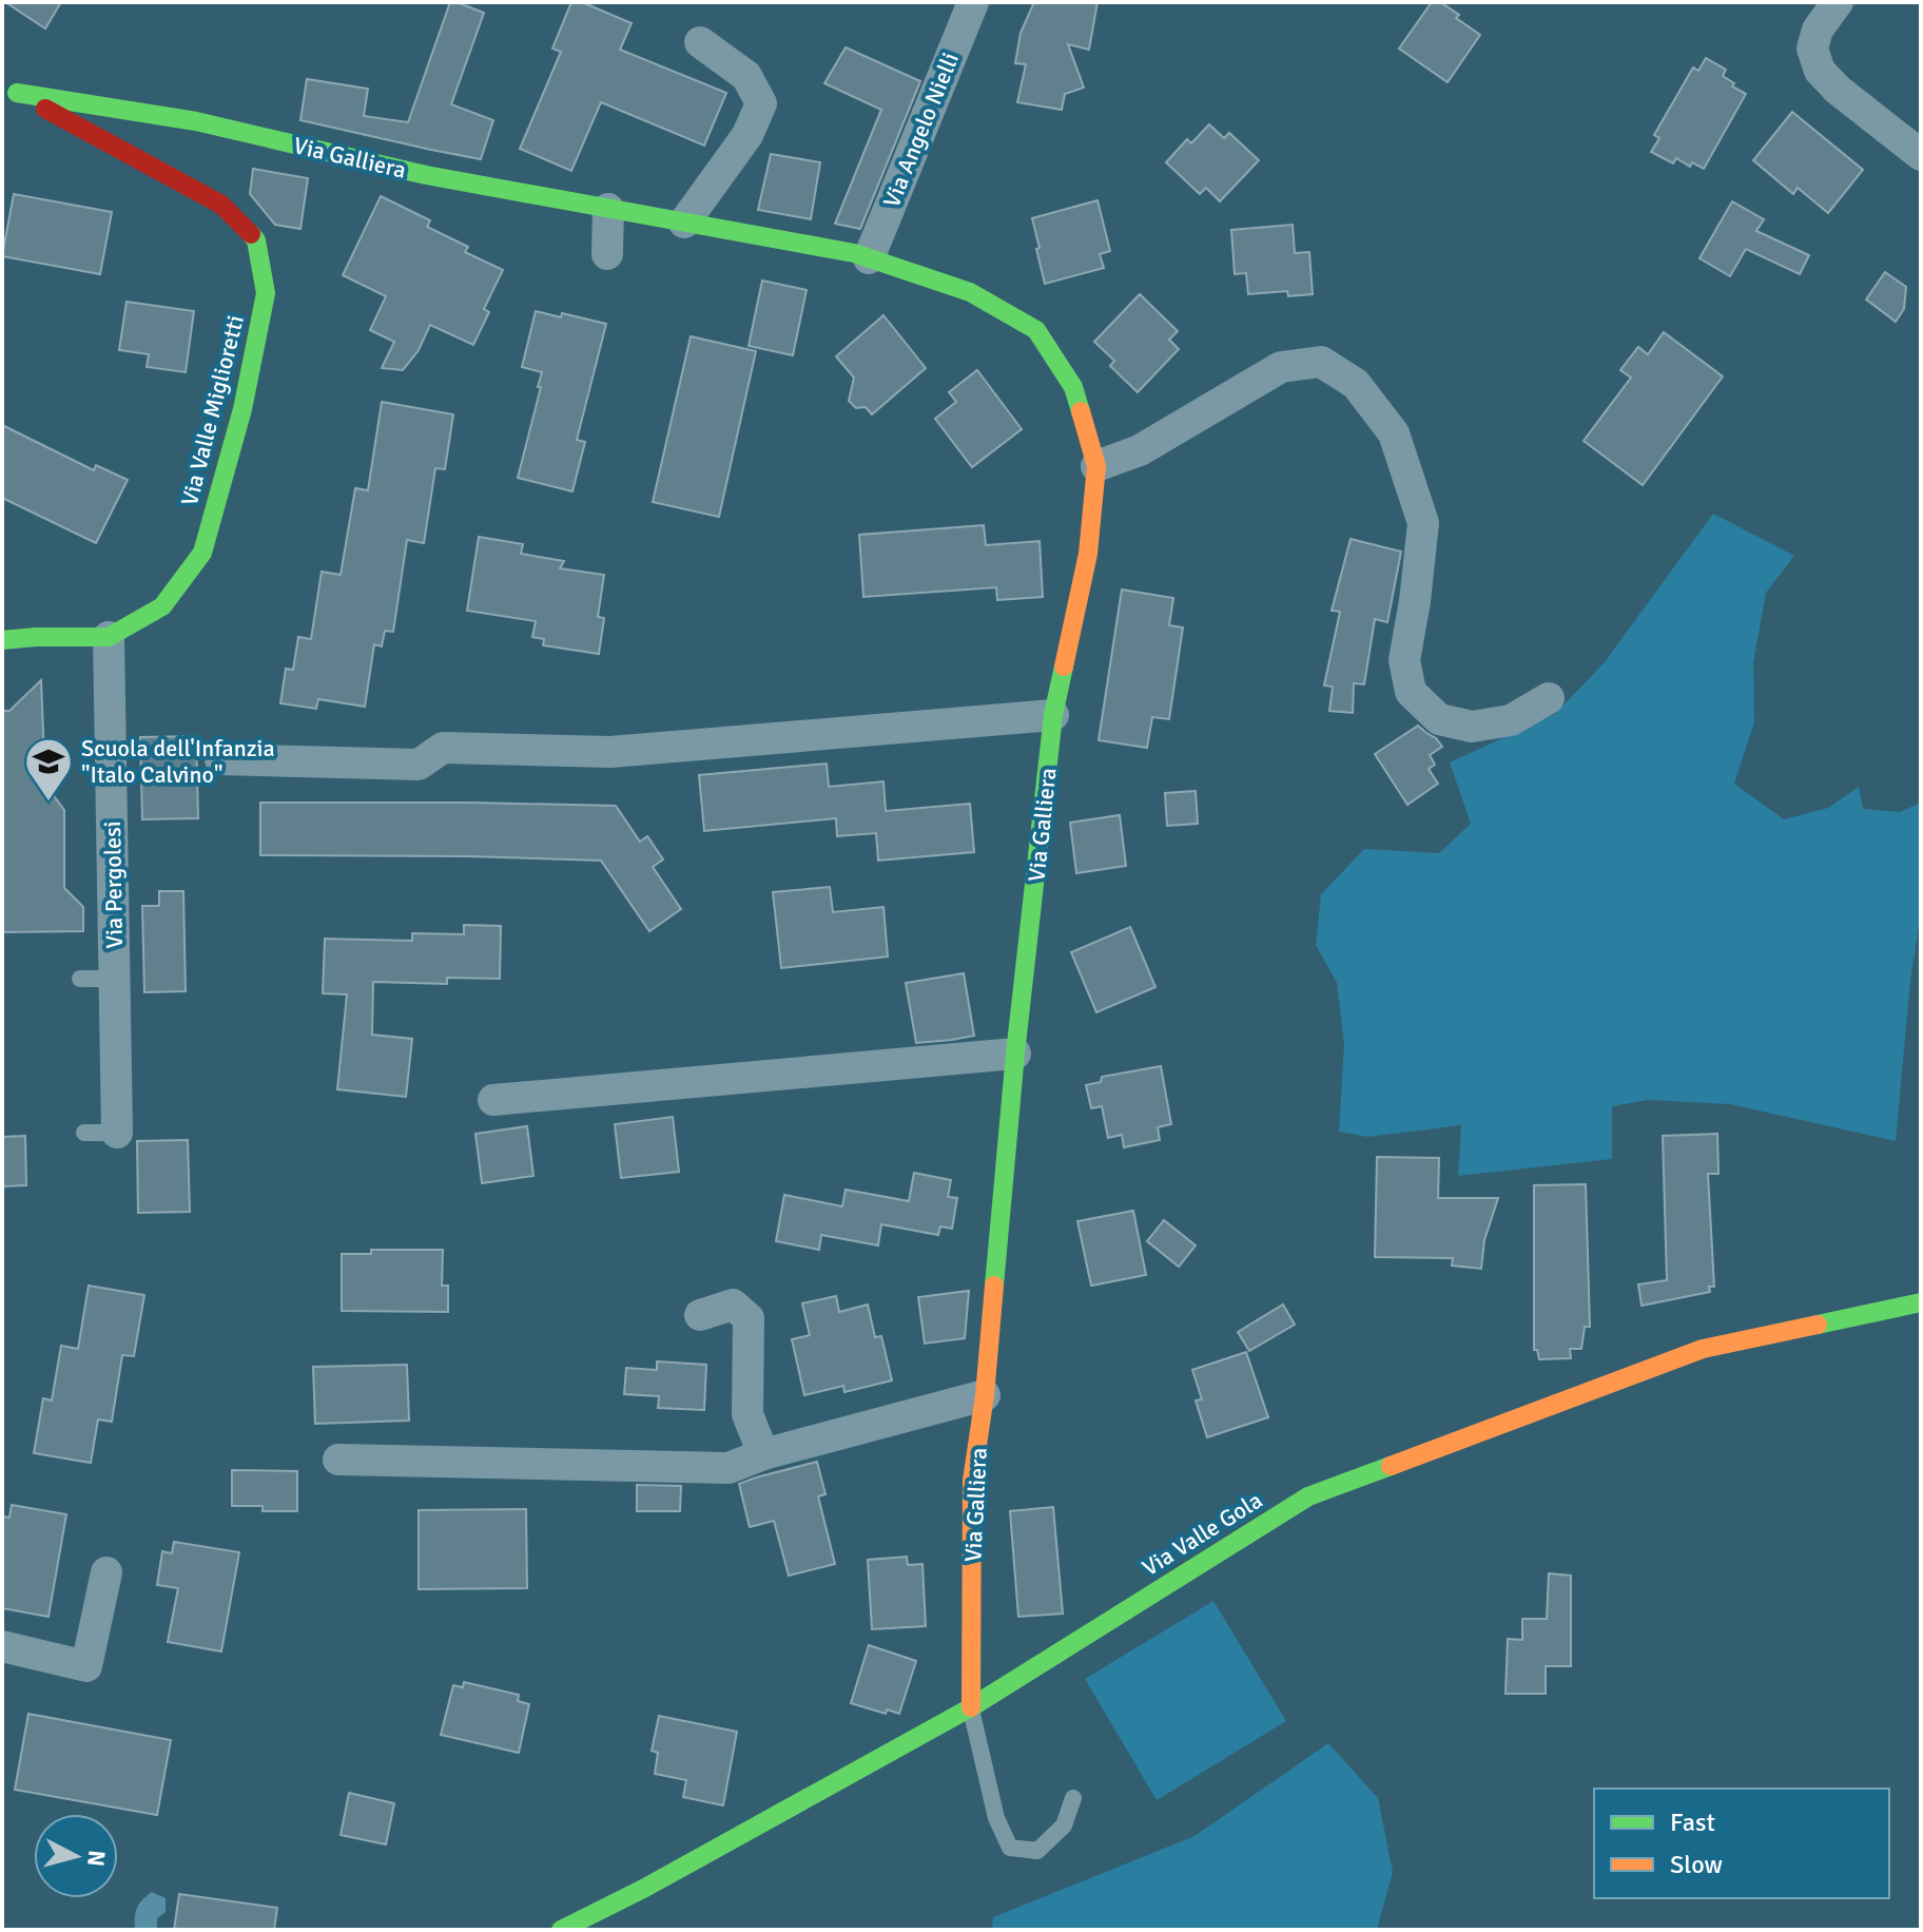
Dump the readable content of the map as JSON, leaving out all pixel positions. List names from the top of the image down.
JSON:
{
  "streets": {
    "street": [
      "Via Angelo Nielli",
      "Via Galliera",
      "Via Valle Miglioretti",
      "Via Pergolesi",
      "Via Valle Gola"
    ]
  },
  "crossings": [
    ["Via Angelo Nielli", "Via Galliera"],
    ["Via Galliera", "Via Valle Miglioretti"],
    ["Via Galliera", "Via Valle Gola"],
    ["Via Valle Miglioretti", "Via Pergolesi"]
  ],
  "places": {
    "school or university": ["Scuola dell'Infanzia \"Italo Calvino\""]
  },
  "legend": ["Fast", "Slow"],
  "north": "right"
}
